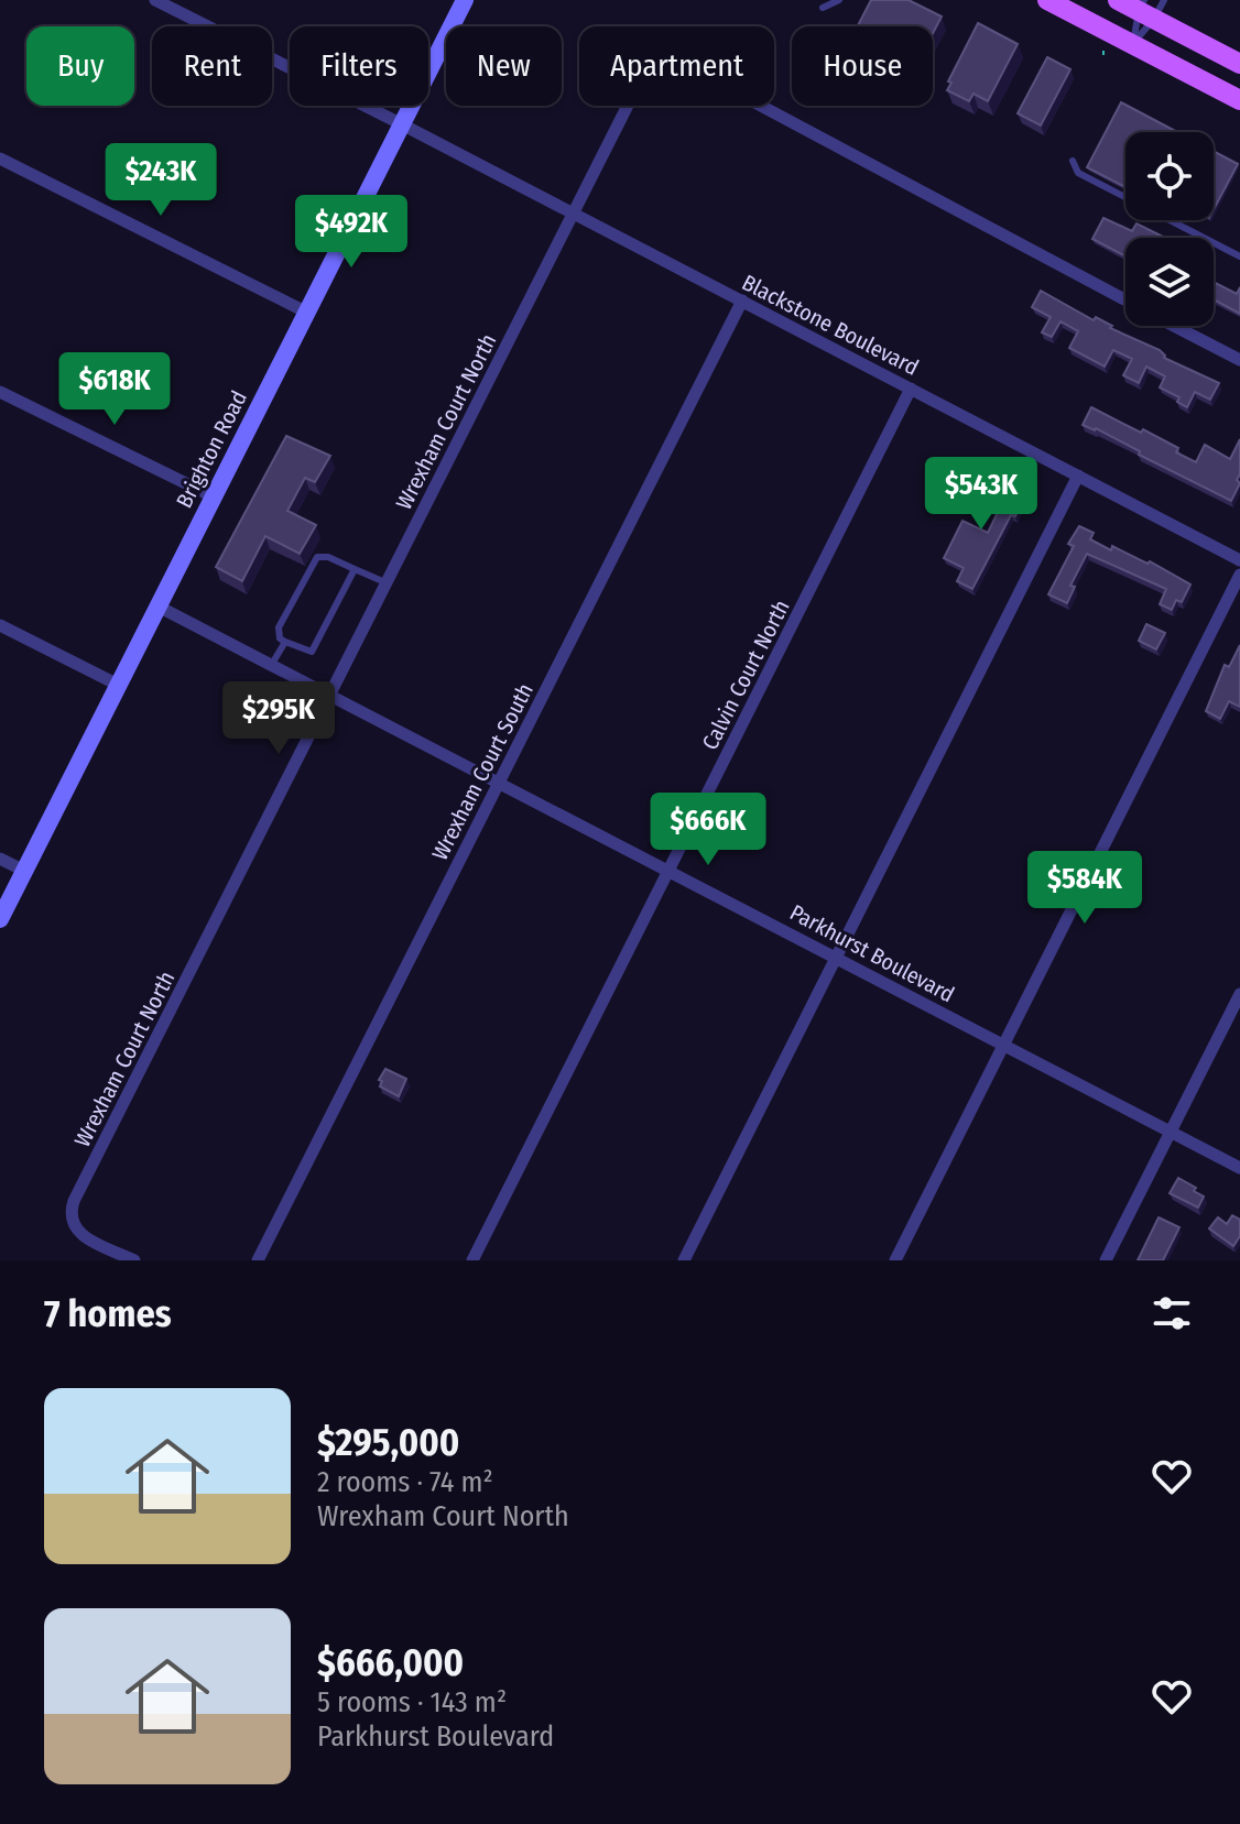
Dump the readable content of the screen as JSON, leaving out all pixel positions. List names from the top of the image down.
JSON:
{
  "streets": {
    "street": [
      "Blackstone Boulevard",
      "Wrexham Court North",
      "Brighton Road",
      "Calvin Court North",
      "Wrexham Court South",
      "Parkhurst Boulevard"
    ]
  },
  "crossings": [
    ["Blackstone Boulevard", "Wrexham Court North"],
    ["Blackstone Boulevard", "Brighton Road"],
    ["Blackstone Boulevard", "Calvin Court North"],
    ["Blackstone Boulevard", "Wrexham Court South"],
    ["Wrexham Court North", "Parkhurst Boulevard"],
    ["Brighton Road", "Parkhurst Boulevard"],
    ["Calvin Court North", "Parkhurst Boulevard"],
    ["Wrexham Court South", "Parkhurst Boulevard"]
  ],
  "page": {
    "chip": [
      "Buy",
      "Rent",
      "Filters",
      "New",
      "Apartment",
      "House"
    ],
    "price": [
      "$243K",
      "$492K",
      "$618K",
      "$543K",
      "$295K",
      "$666K",
      "$584K"
    ],
    "heading": "7 homes",
    "list": [
      {
        "name": "$295,000",
        "note": "2 rooms · 74 m² · Wrexham Court North"
      },
      {
        "name": "$666,000",
        "note": "5 rooms · 143 m² · Parkhurst Boulevard"
      }
    ]
  }
}
